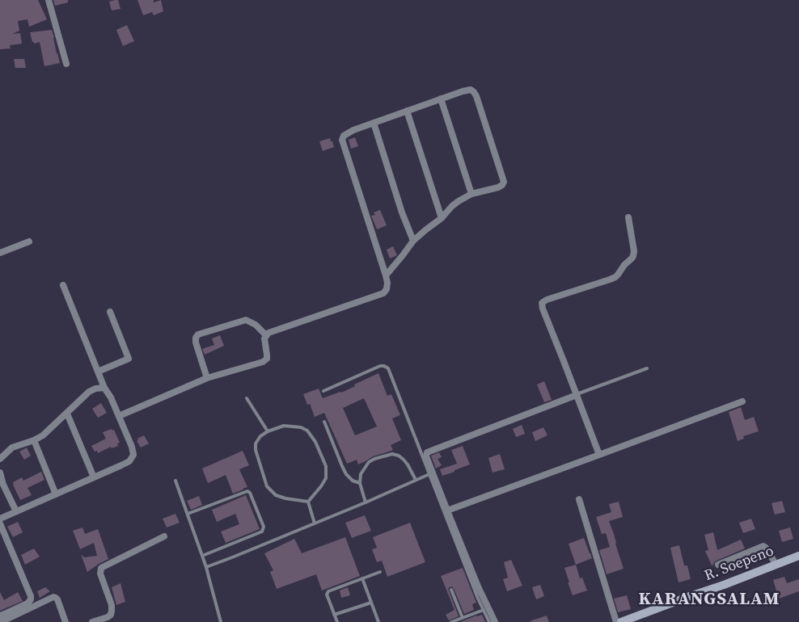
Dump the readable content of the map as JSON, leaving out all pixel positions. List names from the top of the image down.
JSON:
{
  "streets": {
    "street": ["R. Soepeno"]
  },
  "districts": ["KARANGSALAM"]
}
